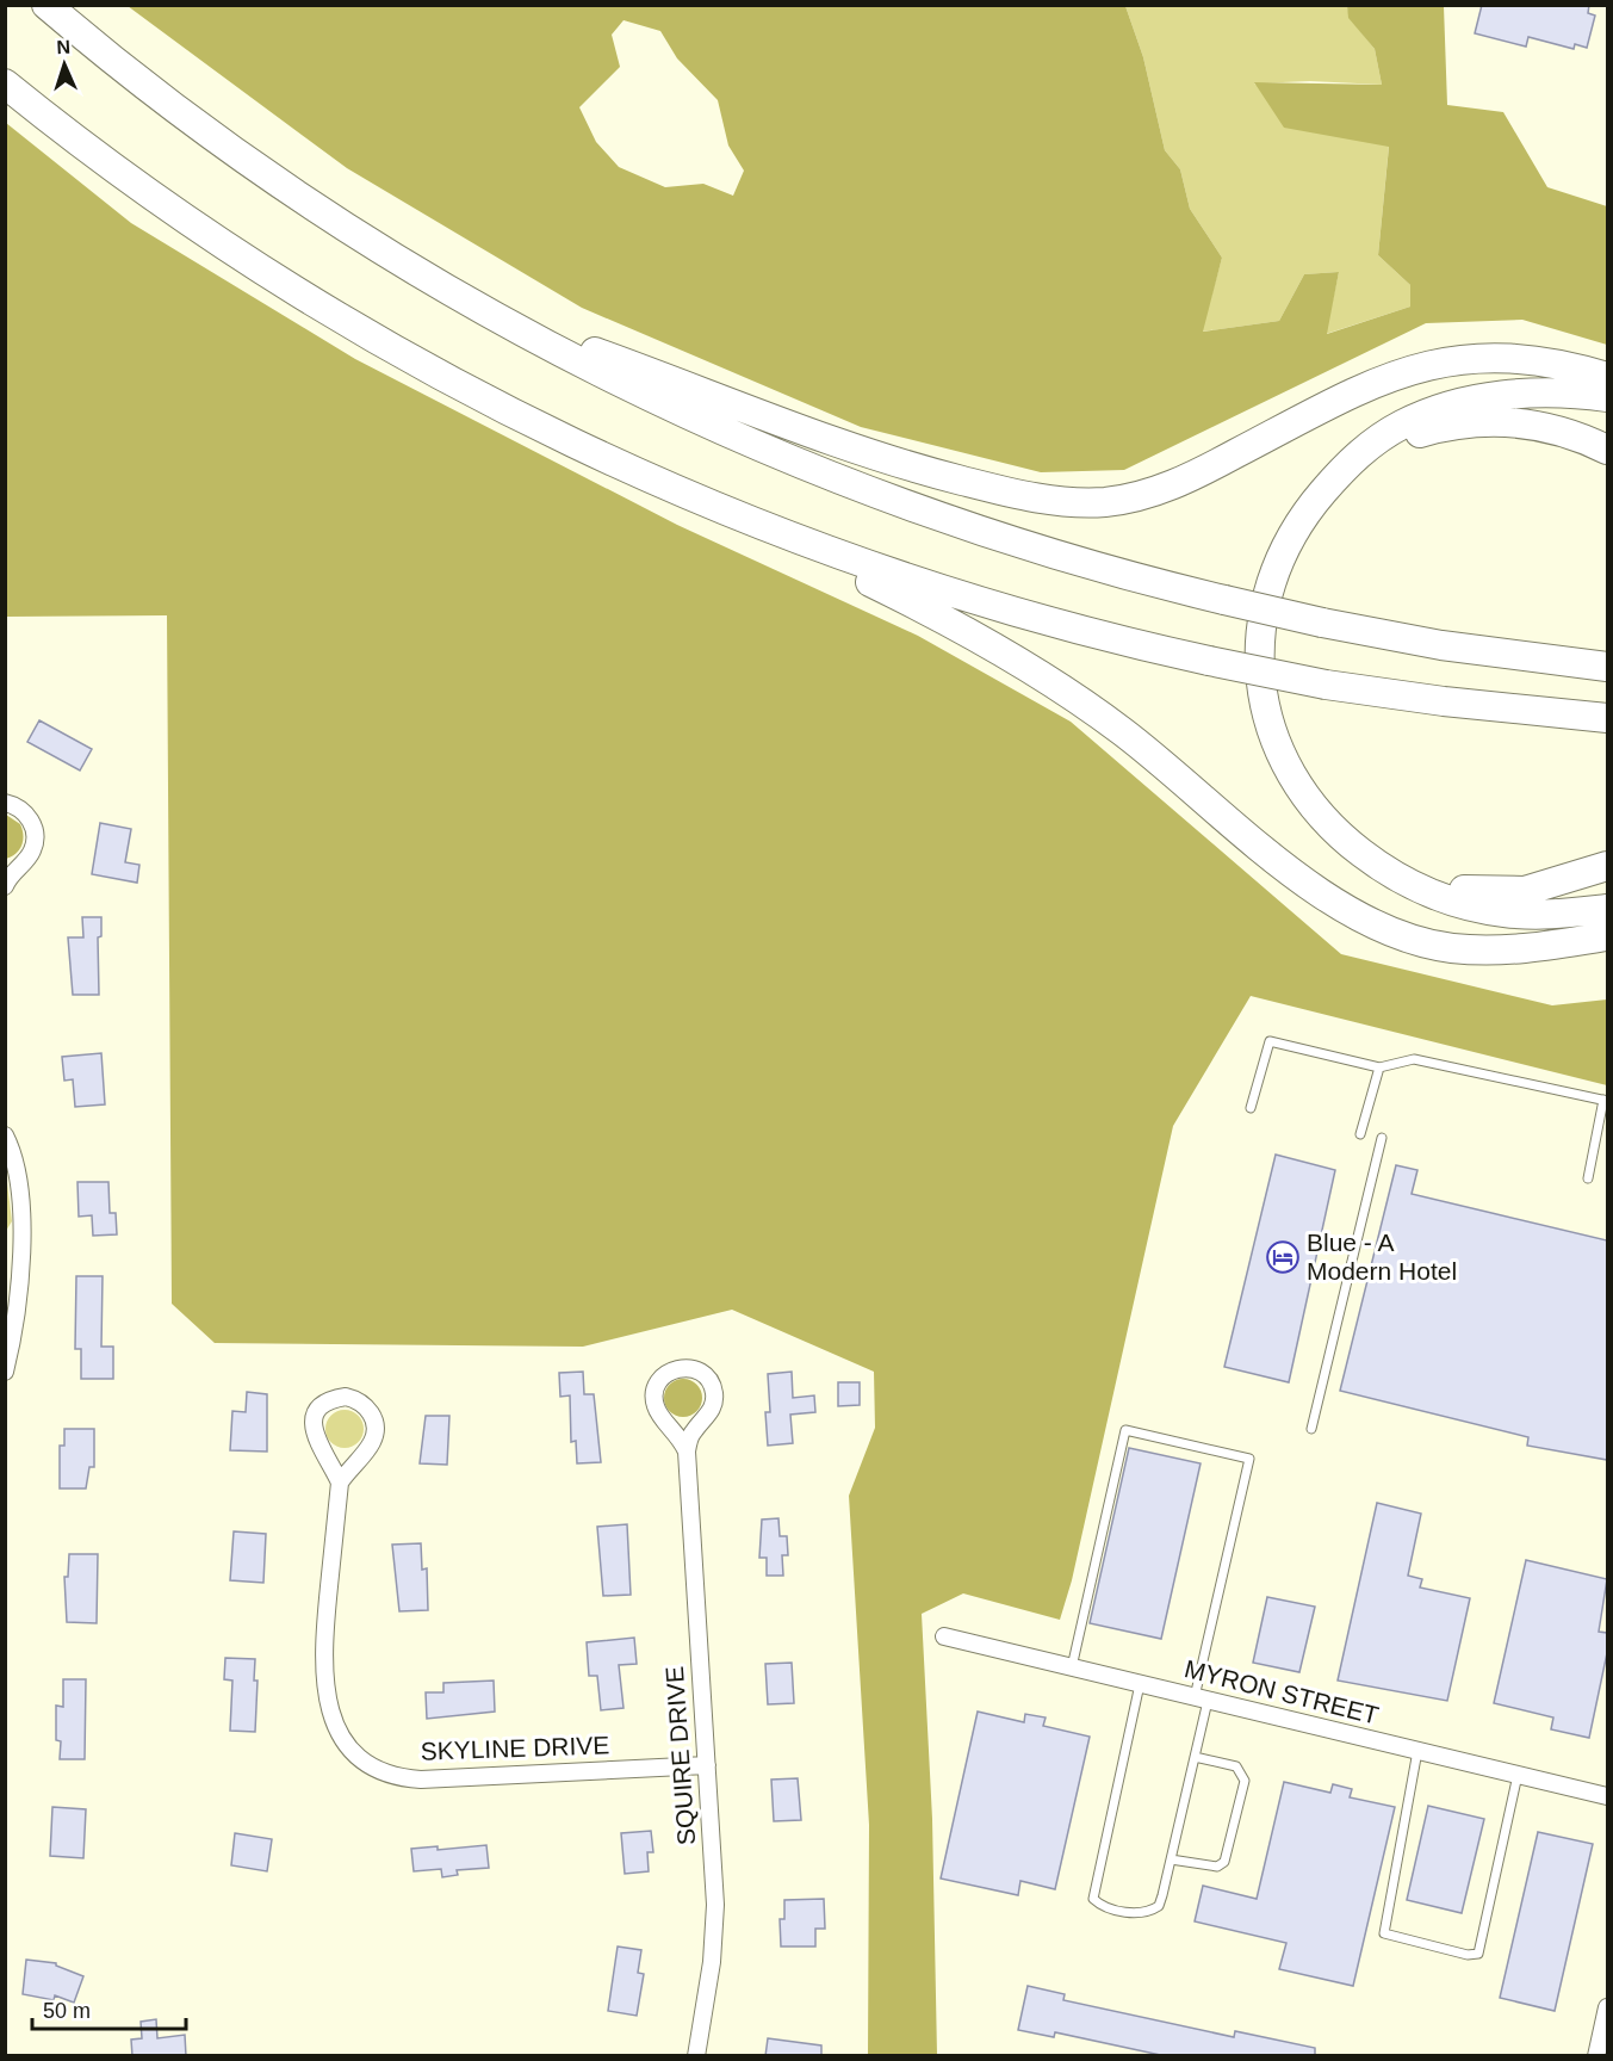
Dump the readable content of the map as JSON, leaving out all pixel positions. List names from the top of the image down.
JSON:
{
  "streets": {
    "street": ["MYRON STREET", "SKYLINE DRIVE", "SQUIRE DRIVE"]
  },
  "crossings": [
    ["SKYLINE DRIVE", "SQUIRE DRIVE"]
  ],
  "places": {
    "hotel": ["Blue - A Modern Hotel"]
  },
  "scale_bar": "50 m",
  "north": "top"
}
